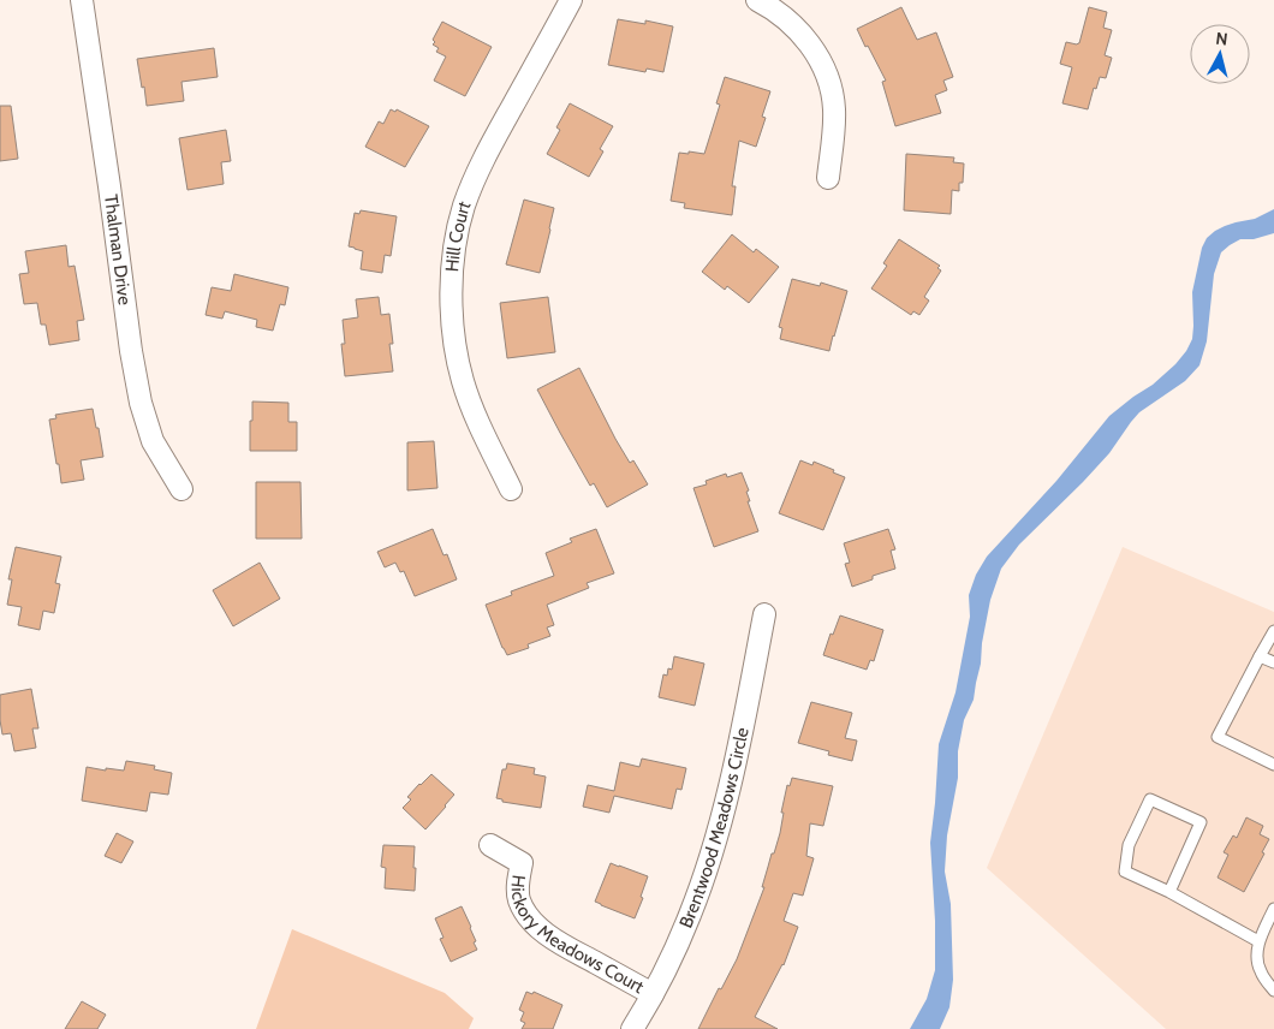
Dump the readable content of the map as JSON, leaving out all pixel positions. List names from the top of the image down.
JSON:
{
  "streets": {
    "street": [
      "Hill Court",
      "Thalman Drive",
      "Brentwood Meadows Circle",
      "Hickory Meadows Court"
    ]
  },
  "crossings": [
    ["Brentwood Meadows Circle", "Hickory Meadows Court"]
  ],
  "north": "top"
}
